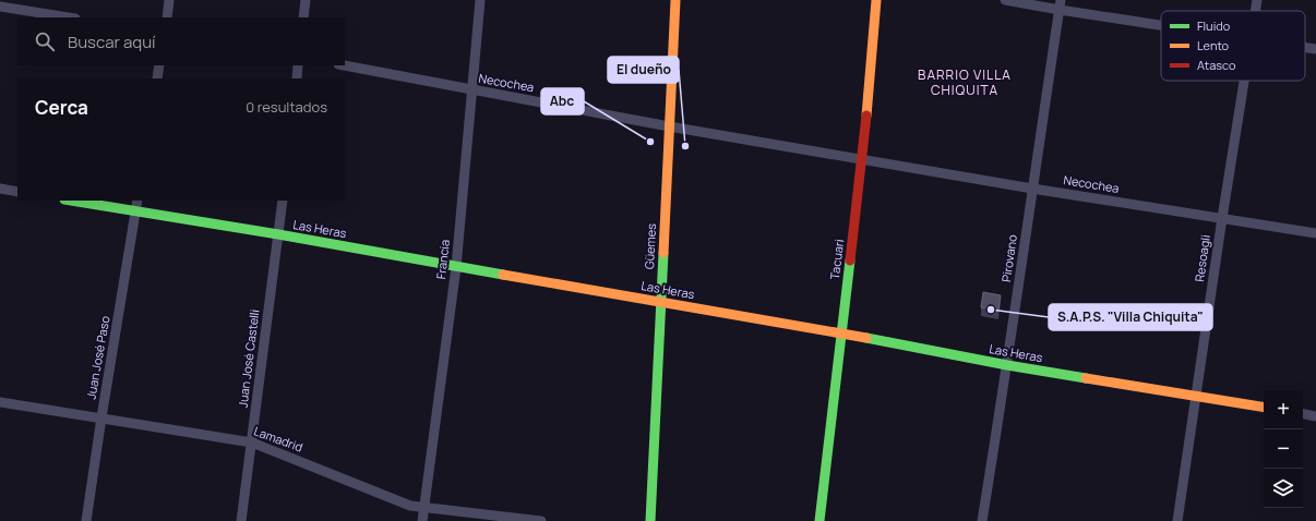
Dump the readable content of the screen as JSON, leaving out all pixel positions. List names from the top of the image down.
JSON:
{
  "streets": {
    "street": [
      "Necochea",
      "Las Heras",
      "Güemes",
      "Pirovano",
      "Resoagli",
      "Francia",
      "Tacuari",
      "Juan José Paso",
      "Juan José Castelli",
      "Lamadrid"
    ]
  },
  "crossings": [
    ["Necochea", "Güemes"],
    ["Necochea", "Pirovano"],
    ["Necochea", "Resoagli"],
    ["Necochea", "Francia"],
    ["Necochea", "Tacuari"],
    ["Las Heras", "Güemes"],
    ["Las Heras", "Pirovano"],
    ["Las Heras", "Resoagli"],
    ["Las Heras", "Francia"],
    ["Las Heras", "Tacuari"],
    ["Las Heras", "Juan José Paso"],
    ["Las Heras", "Juan José Castelli"],
    ["Francia", "Lamadrid"],
    ["Juan José Paso", "Lamadrid"],
    ["Juan José Castelli", "Lamadrid"]
  ],
  "districts": ["BARRIO VILLA CHIQUITA"],
  "places": ["Abc", "El dueño", "S.A.P.S. \"Villa Chiquita\""],
  "legend": ["Fluido", "Lento", "Atasco"],
  "page": {
    "search": "Buscar aquí",
    "heading": ["Cerca", "0 resultados"],
    "map_buttons": ["+", "−"]
  }
}
